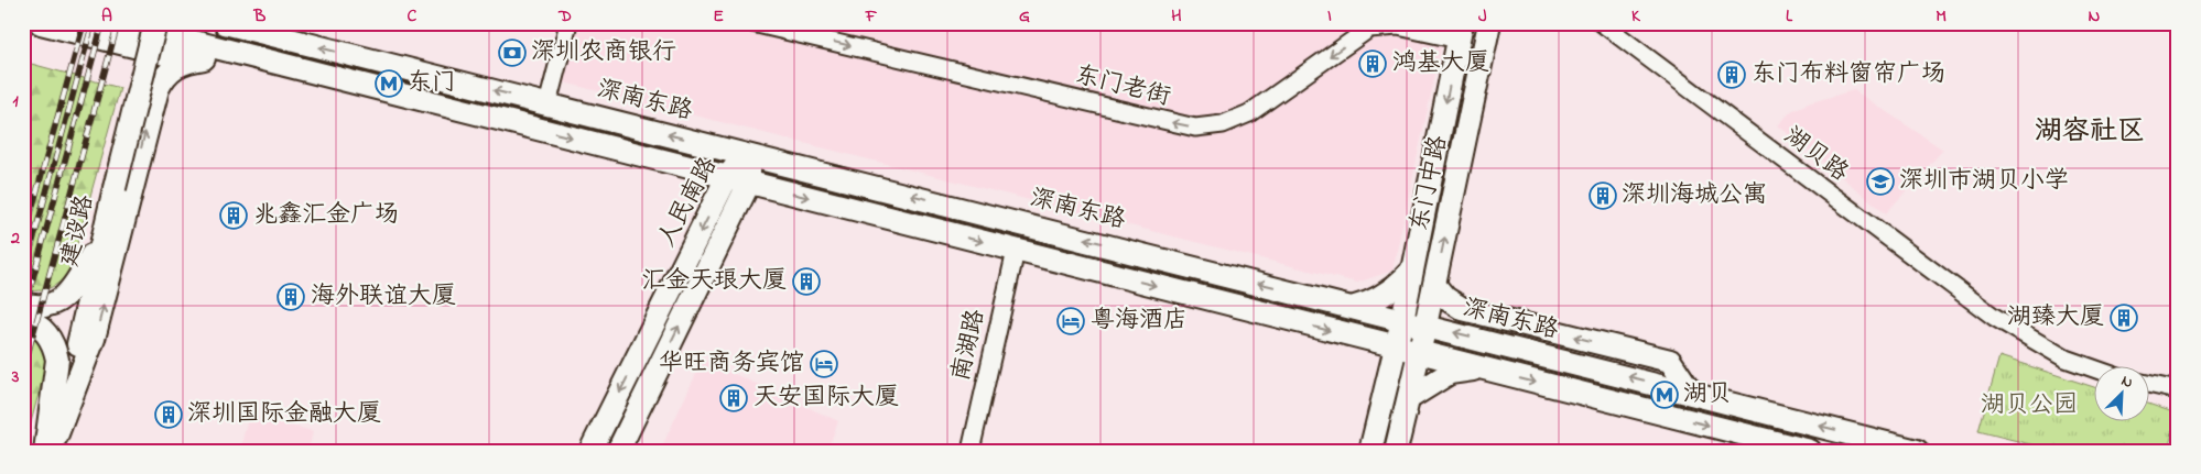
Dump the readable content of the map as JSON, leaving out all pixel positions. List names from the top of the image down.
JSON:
{
  "streets": {
    "main road": [
      "深南东路",
      "东门中路",
      "人民南路",
      "建设路"
    ],
    "street": ["东门老街", "湖贝路", "南湖路"]
  },
  "crossings": [
    ["东门老街", "东门中路"],
    ["深南东路", "东门中路"],
    ["深南东路", "人民南路"]
  ],
  "districts": ["湖容社区"],
  "parks": ["湖贝公园"],
  "places": {
    "bank": ["深圳农商银行"],
    "building": [
      "鸿基大厦",
      "东门布料窗帘广场",
      "深圳海城公寓",
      "兆鑫汇金广场",
      "汇金天琅大厦",
      "海外联谊大厦",
      "湖臻大厦",
      "天安国际大厦",
      "深圳国际金融大厦"
    ],
    "metro station": ["东门", "湖贝"],
    "school or university": ["深圳市湖贝小学"],
    "hotel": ["粤海酒店", "华旺商务宾馆"]
  },
  "north": "top right",
  "grid": {
    "columns": [
      "A",
      "B",
      "C",
      "D",
      "E",
      "F",
      "G",
      "H",
      "I",
      "J",
      "K",
      "L",
      "M",
      "N"
    ],
    "rows": ["1", "2", "3"]
  }
}
